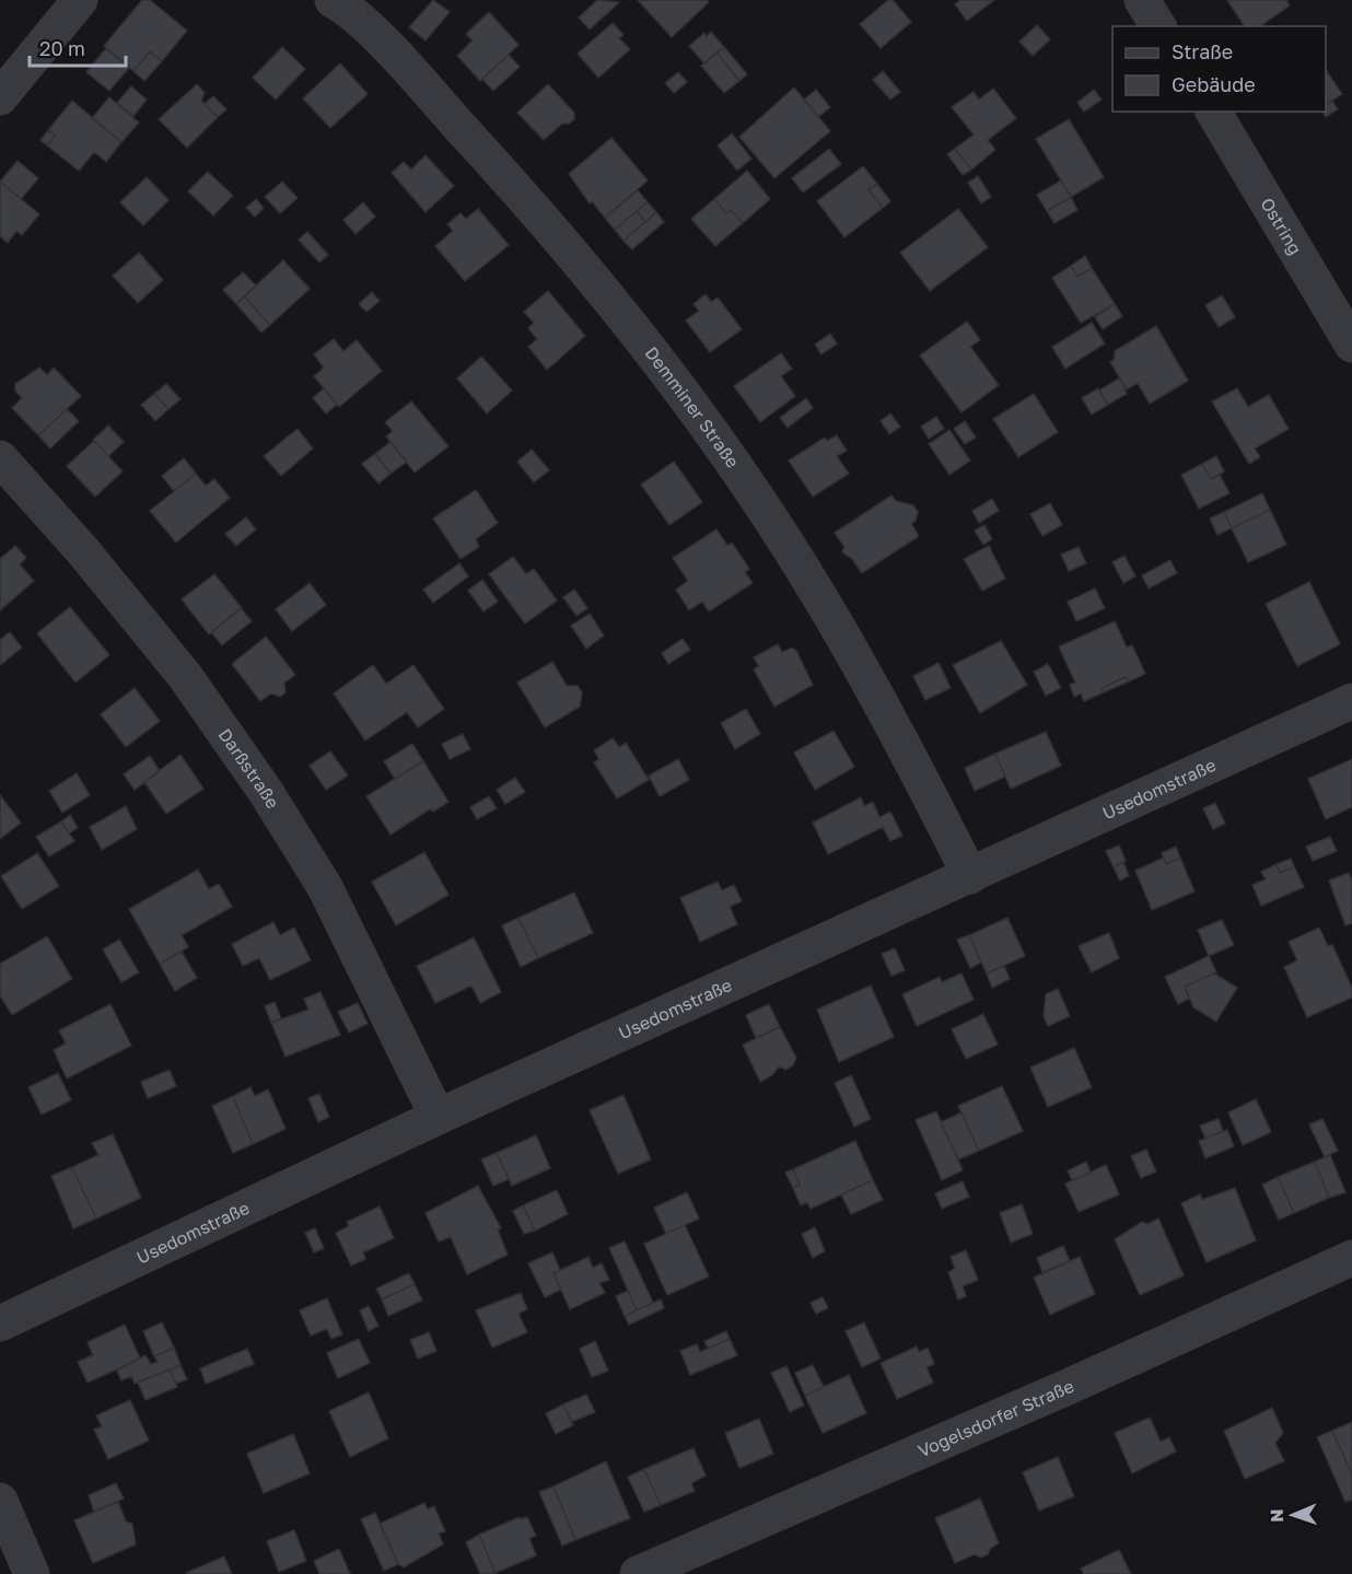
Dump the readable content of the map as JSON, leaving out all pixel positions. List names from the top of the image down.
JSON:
{
  "streets": {
    "street": [
      "Ostring",
      "Demminer Straße",
      "Darßstraße",
      "Usedomstraße",
      "Vogelsdorfer Straße"
    ]
  },
  "crossings": [
    ["Demminer Straße", "Usedomstraße"],
    ["Darßstraße", "Usedomstraße"]
  ],
  "legend": ["Straße", "Gebäude"],
  "scale_bar": "20 m",
  "north": "left"
}
